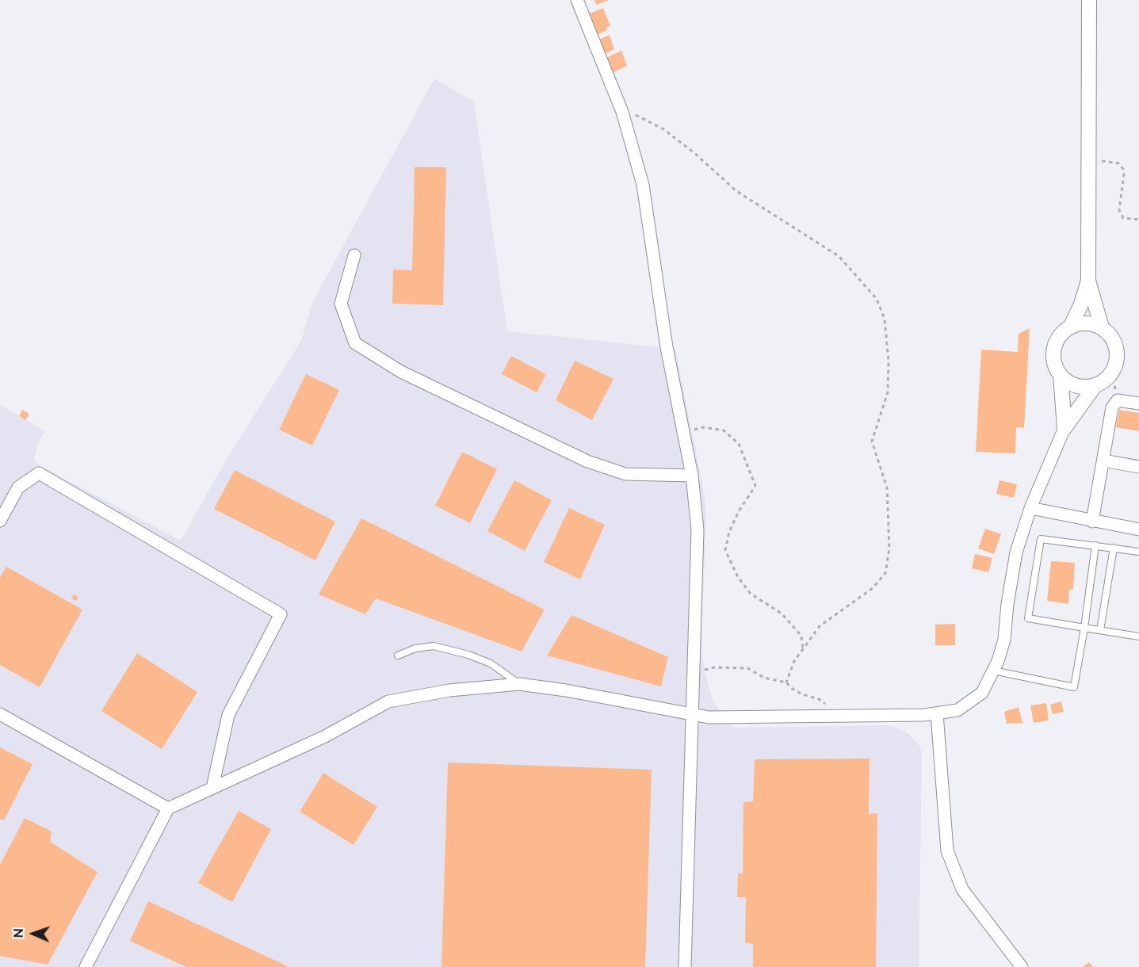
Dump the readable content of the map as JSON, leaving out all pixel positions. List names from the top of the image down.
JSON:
{
  "north": "left"
}
